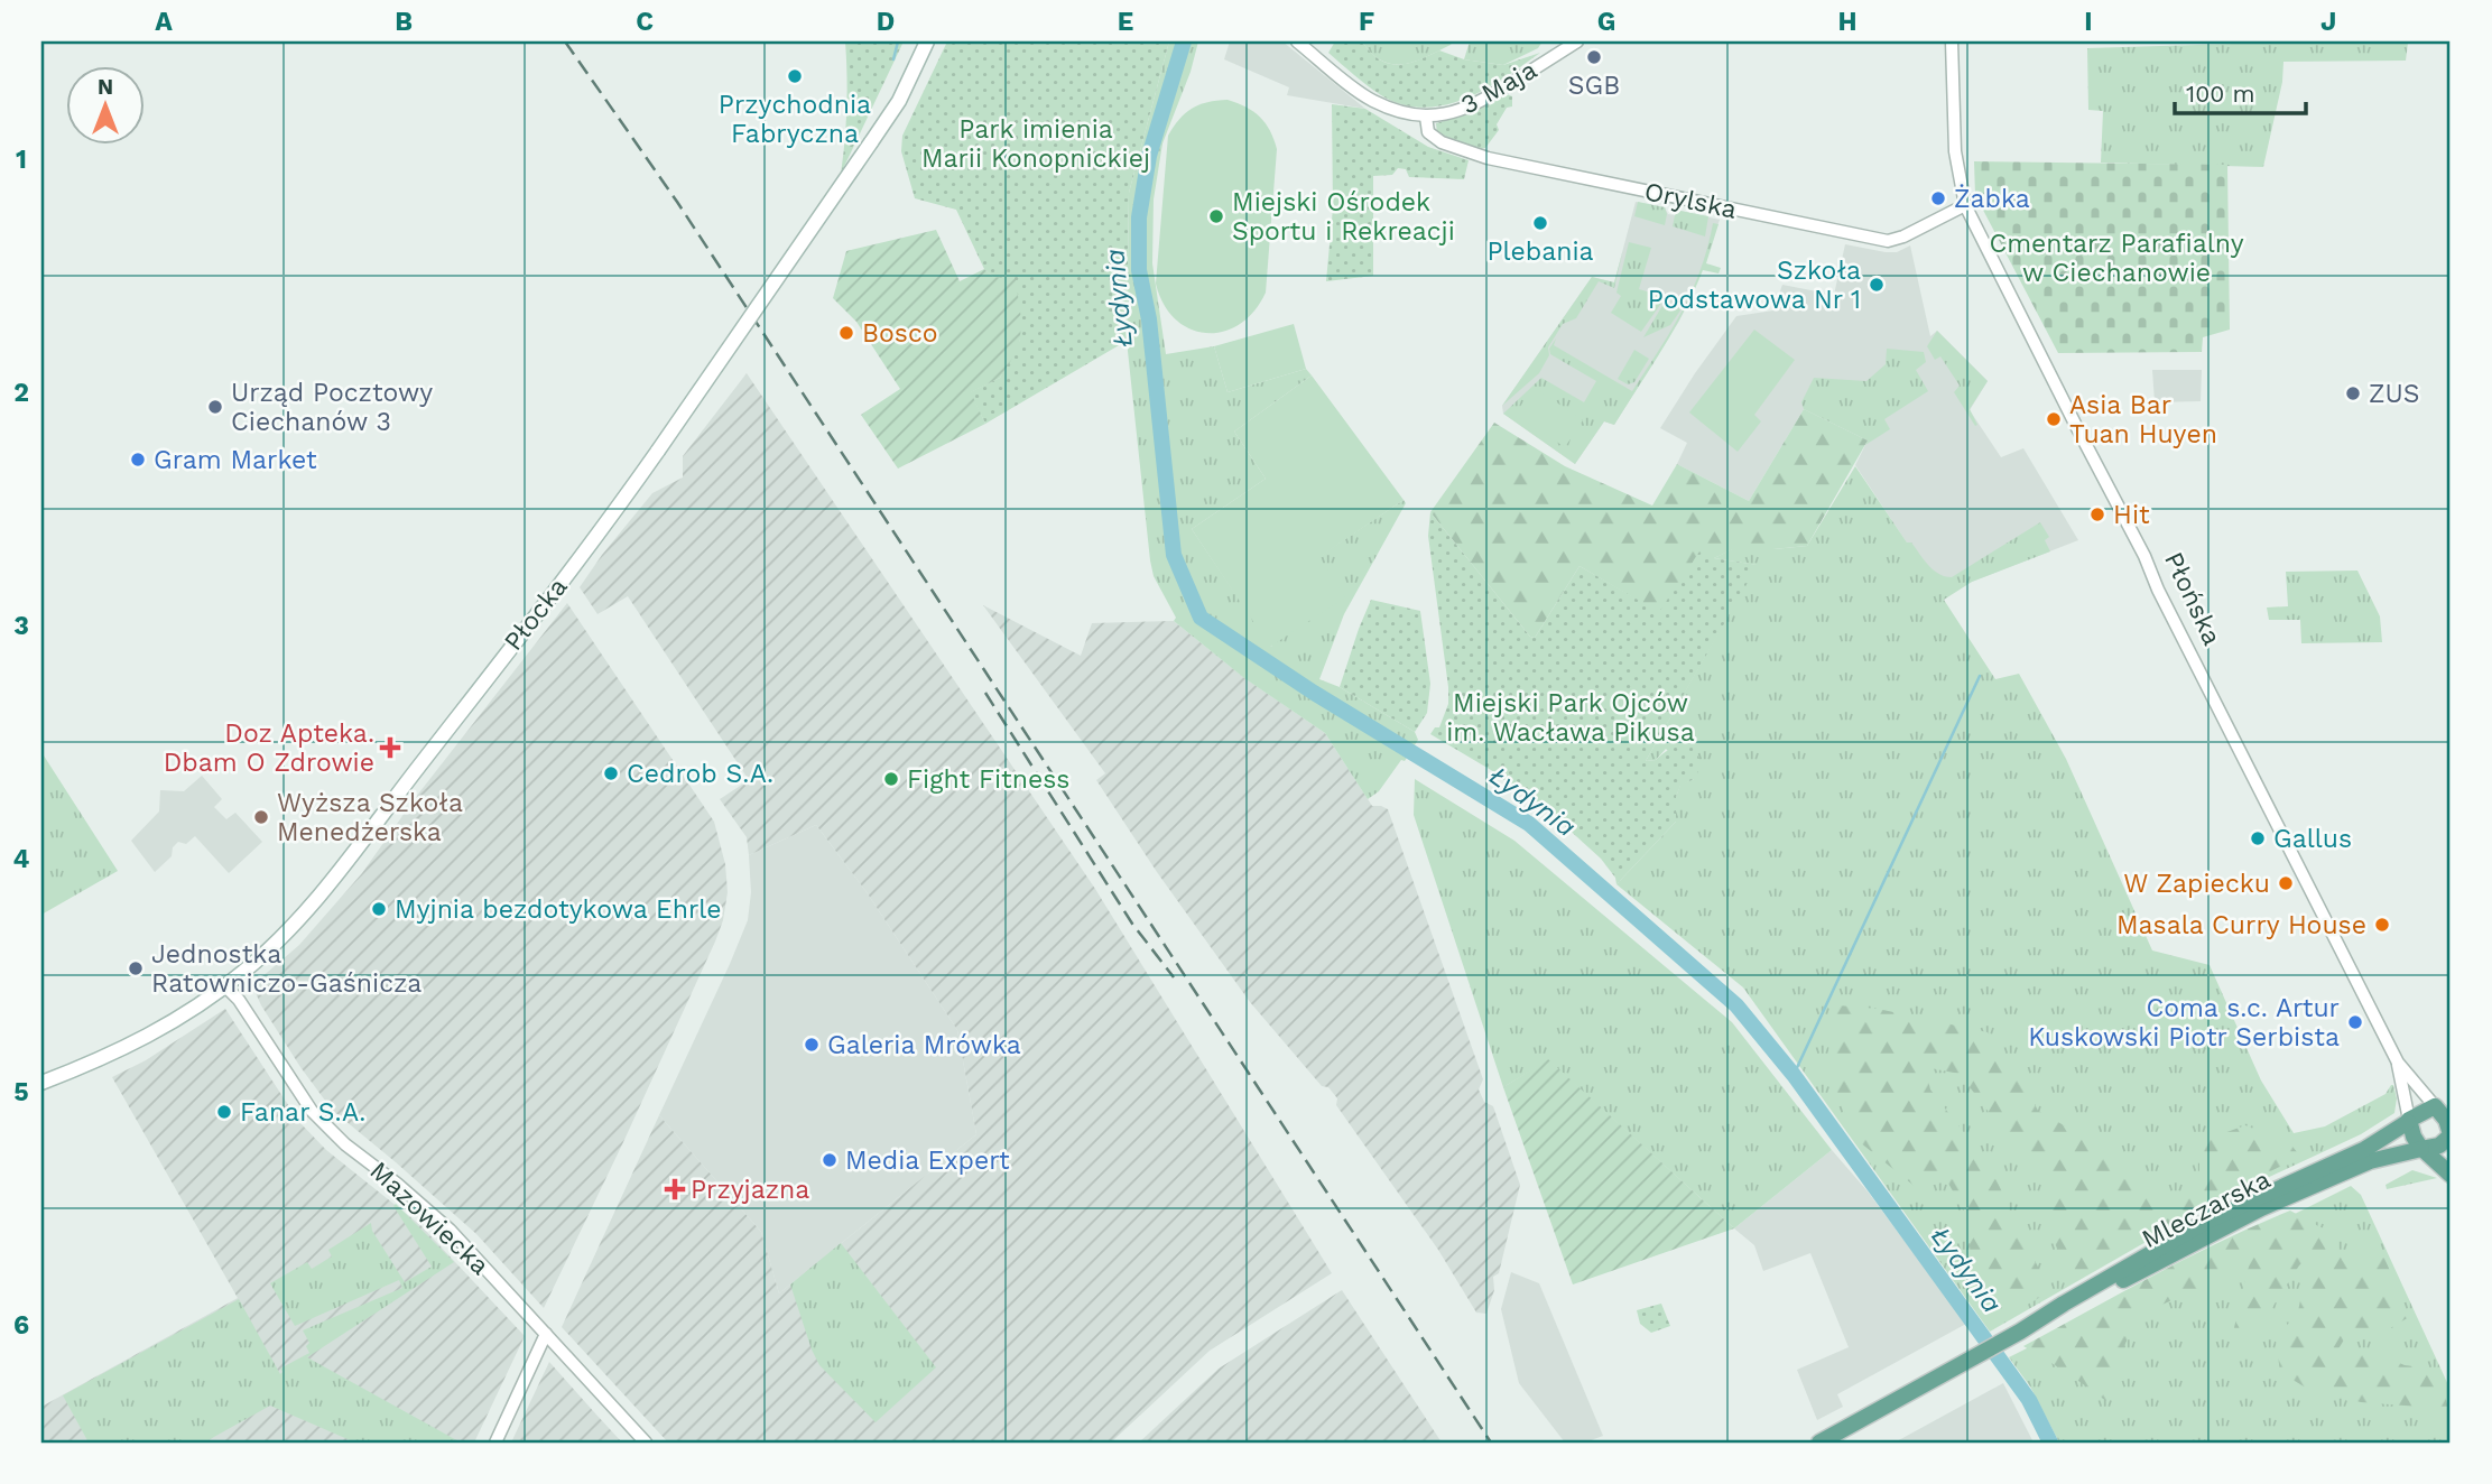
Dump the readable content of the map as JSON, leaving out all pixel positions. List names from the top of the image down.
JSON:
{
  "streets": {
    "main road": ["Płocka", "Mleczarska"],
    "street": [
      "3 Maja",
      "Orylska",
      "Płońska",
      "Mazowiecka"
    ]
  },
  "crossings": [
    ["3 Maja", "Orylska"],
    ["Orylska", "Płońska"],
    ["Płońska", "Mleczarska"],
    ["Płocka", "Mazowiecka"]
  ],
  "water": ["Łydynia"],
  "parks": ["Park imienia Marii Konopnickiej", "Cmentarz Parafialny w Ciechanowie", "Miejski Park Ojców im. Wacława Pikusa"],
  "places": {
    "other": [
      "SGB",
      "Przychodnia Fabryczna",
      "Żabka",
      "Miejski Ośrodek Sportu i Rekreacji",
      "Plebania",
      "Szkoła Podstawowa Nr 1",
      "Bosco",
      "ZUS",
      "Urząd Pocztowy Ciechanów 3",
      "Asia Bar Tuan Huyen",
      "Gram Market",
      "Hit",
      "Cedrob S.A.",
      "Fight Fitness",
      "Wyższa Szkoła Menedżerska",
      "Gallus",
      "W Zapiecku",
      "Myjnia bezdotykowa Ehrle",
      "Masala Curry House",
      "Jednostka Ratowniczo-Gaśnicza",
      "Coma s.c. Artur Kuskowski Piotr Serbista",
      "Galeria Mrówka",
      "Fanar S.A.",
      "Media Expert"
    ],
    "health": ["Doz Apteka. Dbam O Zdrowie", "Przyjazna"]
  },
  "scale_bar": "100 m",
  "north": "top",
  "grid": {
    "columns": [
      "A",
      "B",
      "C",
      "D",
      "E",
      "F",
      "G",
      "H",
      "I",
      "J"
    ],
    "rows": [
      "1",
      "2",
      "3",
      "4",
      "5",
      "6"
    ]
  }
}
